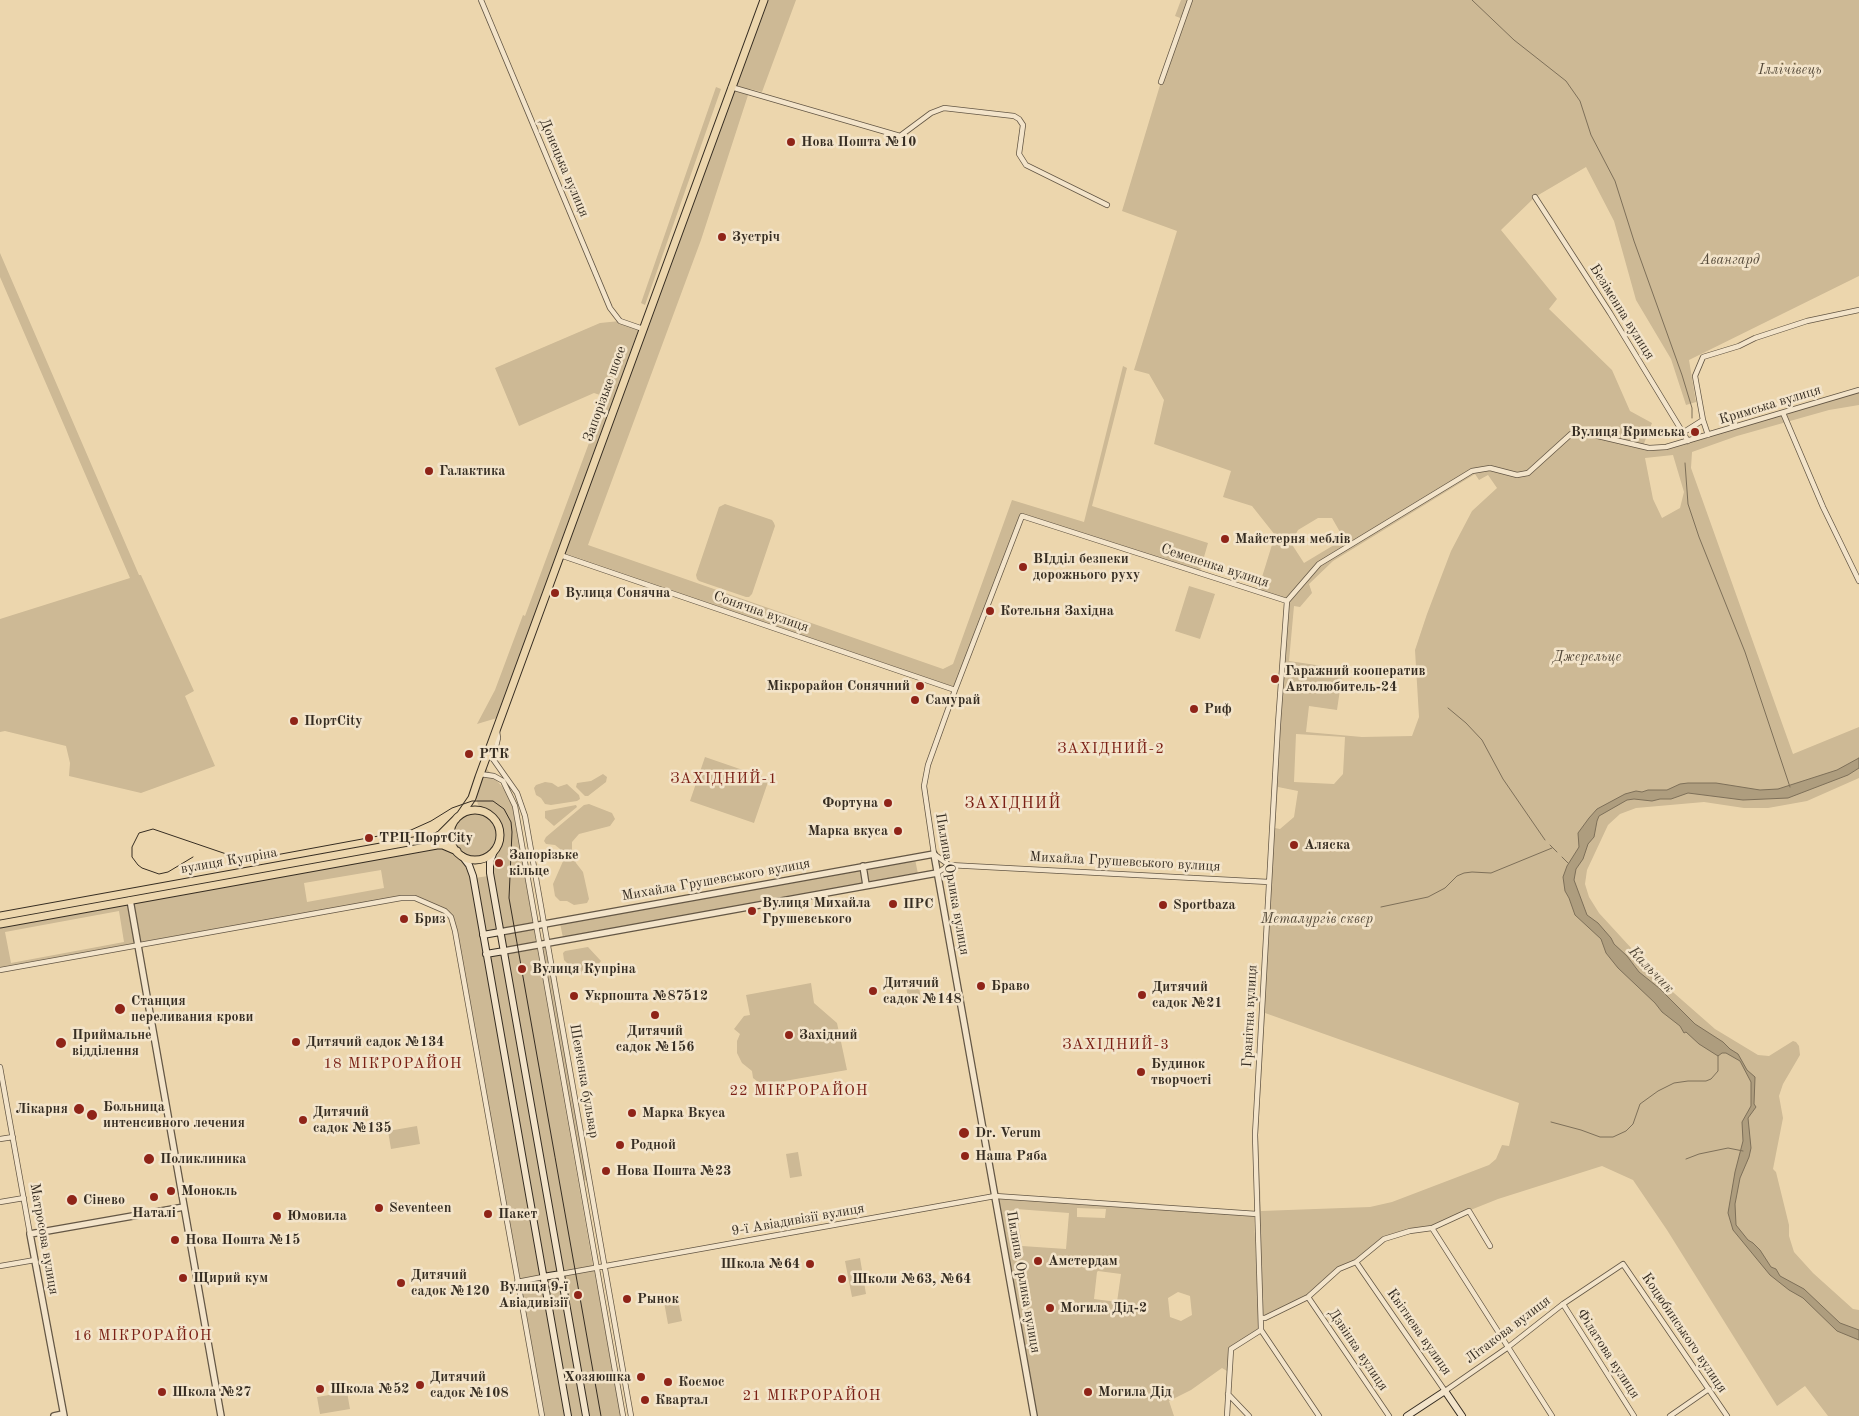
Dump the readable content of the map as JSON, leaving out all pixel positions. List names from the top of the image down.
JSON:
{
  "streets": {
    "main road": [
      "Запорізьке шосе",
      "вулиця Купріна",
      "Михайла Грушевського вулиця",
      "Літакова вулиця",
      "Квітнева вулиця"
    ],
    "street": [
      "Донецька вулиця",
      "Безіменна вулиця",
      "Кримська вулиця",
      "Семененка вулиця",
      "Сонячна вулиця",
      "Пилипа Орлика вулиця",
      "Гранітна вулиця",
      "Шевченка бульвар",
      "9-ї Авіадивізії вулиця",
      "Матросова вулиця",
      "Коцюбинського вулиця",
      "Дзвінка вулиця",
      "Філатова вулиця"
    ]
  },
  "crossings": [
    ["Донецька вулиця", "Запорізьке шосе"],
    ["Безіменна вулиця", "Кримська вулиця"],
    ["Запорізьке шосе", "Сонячна вулиця"],
    ["Запорізьке шосе", "вулиця Купріна"],
    ["Запорізьке шосе", "Шевченка бульвар"],
    ["Кримська вулиця", "Семененка вулиця"],
    ["Кримська вулиця", "Гранітна вулиця"],
    ["Семененка вулиця", "Пилипа Орлика вулиця"],
    ["Семененка вулиця", "Гранітна вулиця"],
    ["Сонячна вулиця", "Пилипа Орлика вулиця"],
    ["Михайла Грушевського вулиця", "Пилипа Орлика вулиця"],
    ["Михайла Грушевського вулиця", "Гранітна вулиця"],
    ["Михайла Грушевського вулиця", "Шевченка бульвар"],
    ["Пилипа Орлика вулиця", "9-ї Авіадивізії вулиця"],
    ["Гранітна вулиця", "9-ї Авіадивізії вулиця"],
    ["Шевченка бульвар", "9-ї Авіадивізії вулиця"],
    ["Літакова вулиця", "Квітнева вулиця"],
    ["Літакова вулиця", "Коцюбинського вулиця"],
    ["Літакова вулиця", "Філатова вулиця"]
  ],
  "districts": [
    "ЗАХІДНИЙ-2",
    "ЗАХІДНИЙ-1",
    "ЗАХІДНИЙ",
    "ЗАХІДНИЙ-3",
    "18 МІКРОРАЙОН",
    "22 МІКРОРАЙОН",
    "16 МІКРОРАЙОН",
    "21 МІКРОРАЙОН"
  ],
  "water": ["Кальчик"],
  "parks": [
    "Іллічівець",
    "Авангард",
    "Джерельце",
    "Металургів сквер"
  ],
  "places": [
    "Нова Пошта №10",
    "Зустріч",
    "Вулиця Кримська",
    "Галактика",
    "Майстерня меблів",
    "ВІдділ безпеки дорожнього руху",
    "Вулиця Сонячна",
    "Котельня Західна",
    "Гаражний кооператив Автолюбитель-24",
    "Мікрорайон Сонячний",
    "Самурай",
    "Риф",
    "ПортCity",
    "РТК",
    "Фортуна",
    "Марка вкуса",
    "ТРЦ ПортCity",
    "Аляска",
    "Запорізьке кільце",
    "ПРС",
    "Sportbaza",
    "Вулиця Михайла Грушевського",
    "Бриз",
    "Вулиця Купріна",
    "Браво",
    "Дитячий садок №148",
    "Дитячий садок №21",
    "Укрпошта №87512",
    "Станция переливания крови",
    "Дитячий садок №156",
    "Західний",
    "Дитячий садок №134",
    "Приймальне відділення",
    "Будинок творчості",
    "Лікарня",
    "Марка Вкуса",
    "Больница интенсивного лечения",
    "Дитячий садок №135",
    "Dr. Verum",
    "Родной",
    "Наша Ряба",
    "Поликлиника",
    "Нова Пошта №23",
    "Монокль",
    "Наталі",
    "Сінево",
    "Seventeen",
    "Пакет",
    "Юмовила",
    "Нова Пошта №15",
    "Амстердам",
    "Школа №64",
    "Щирий кум",
    "Школи №63, №64",
    "Дитячий садок №120",
    "Вулиця 9-ї Авіадивізії",
    "Рынок",
    "Могила Дiд-2",
    "Хозяюшка",
    "Космос",
    "Дитячий садок №108",
    "Школа №52",
    "Школа №27",
    "Могила Дiд",
    "Квартал"
  ]
}
